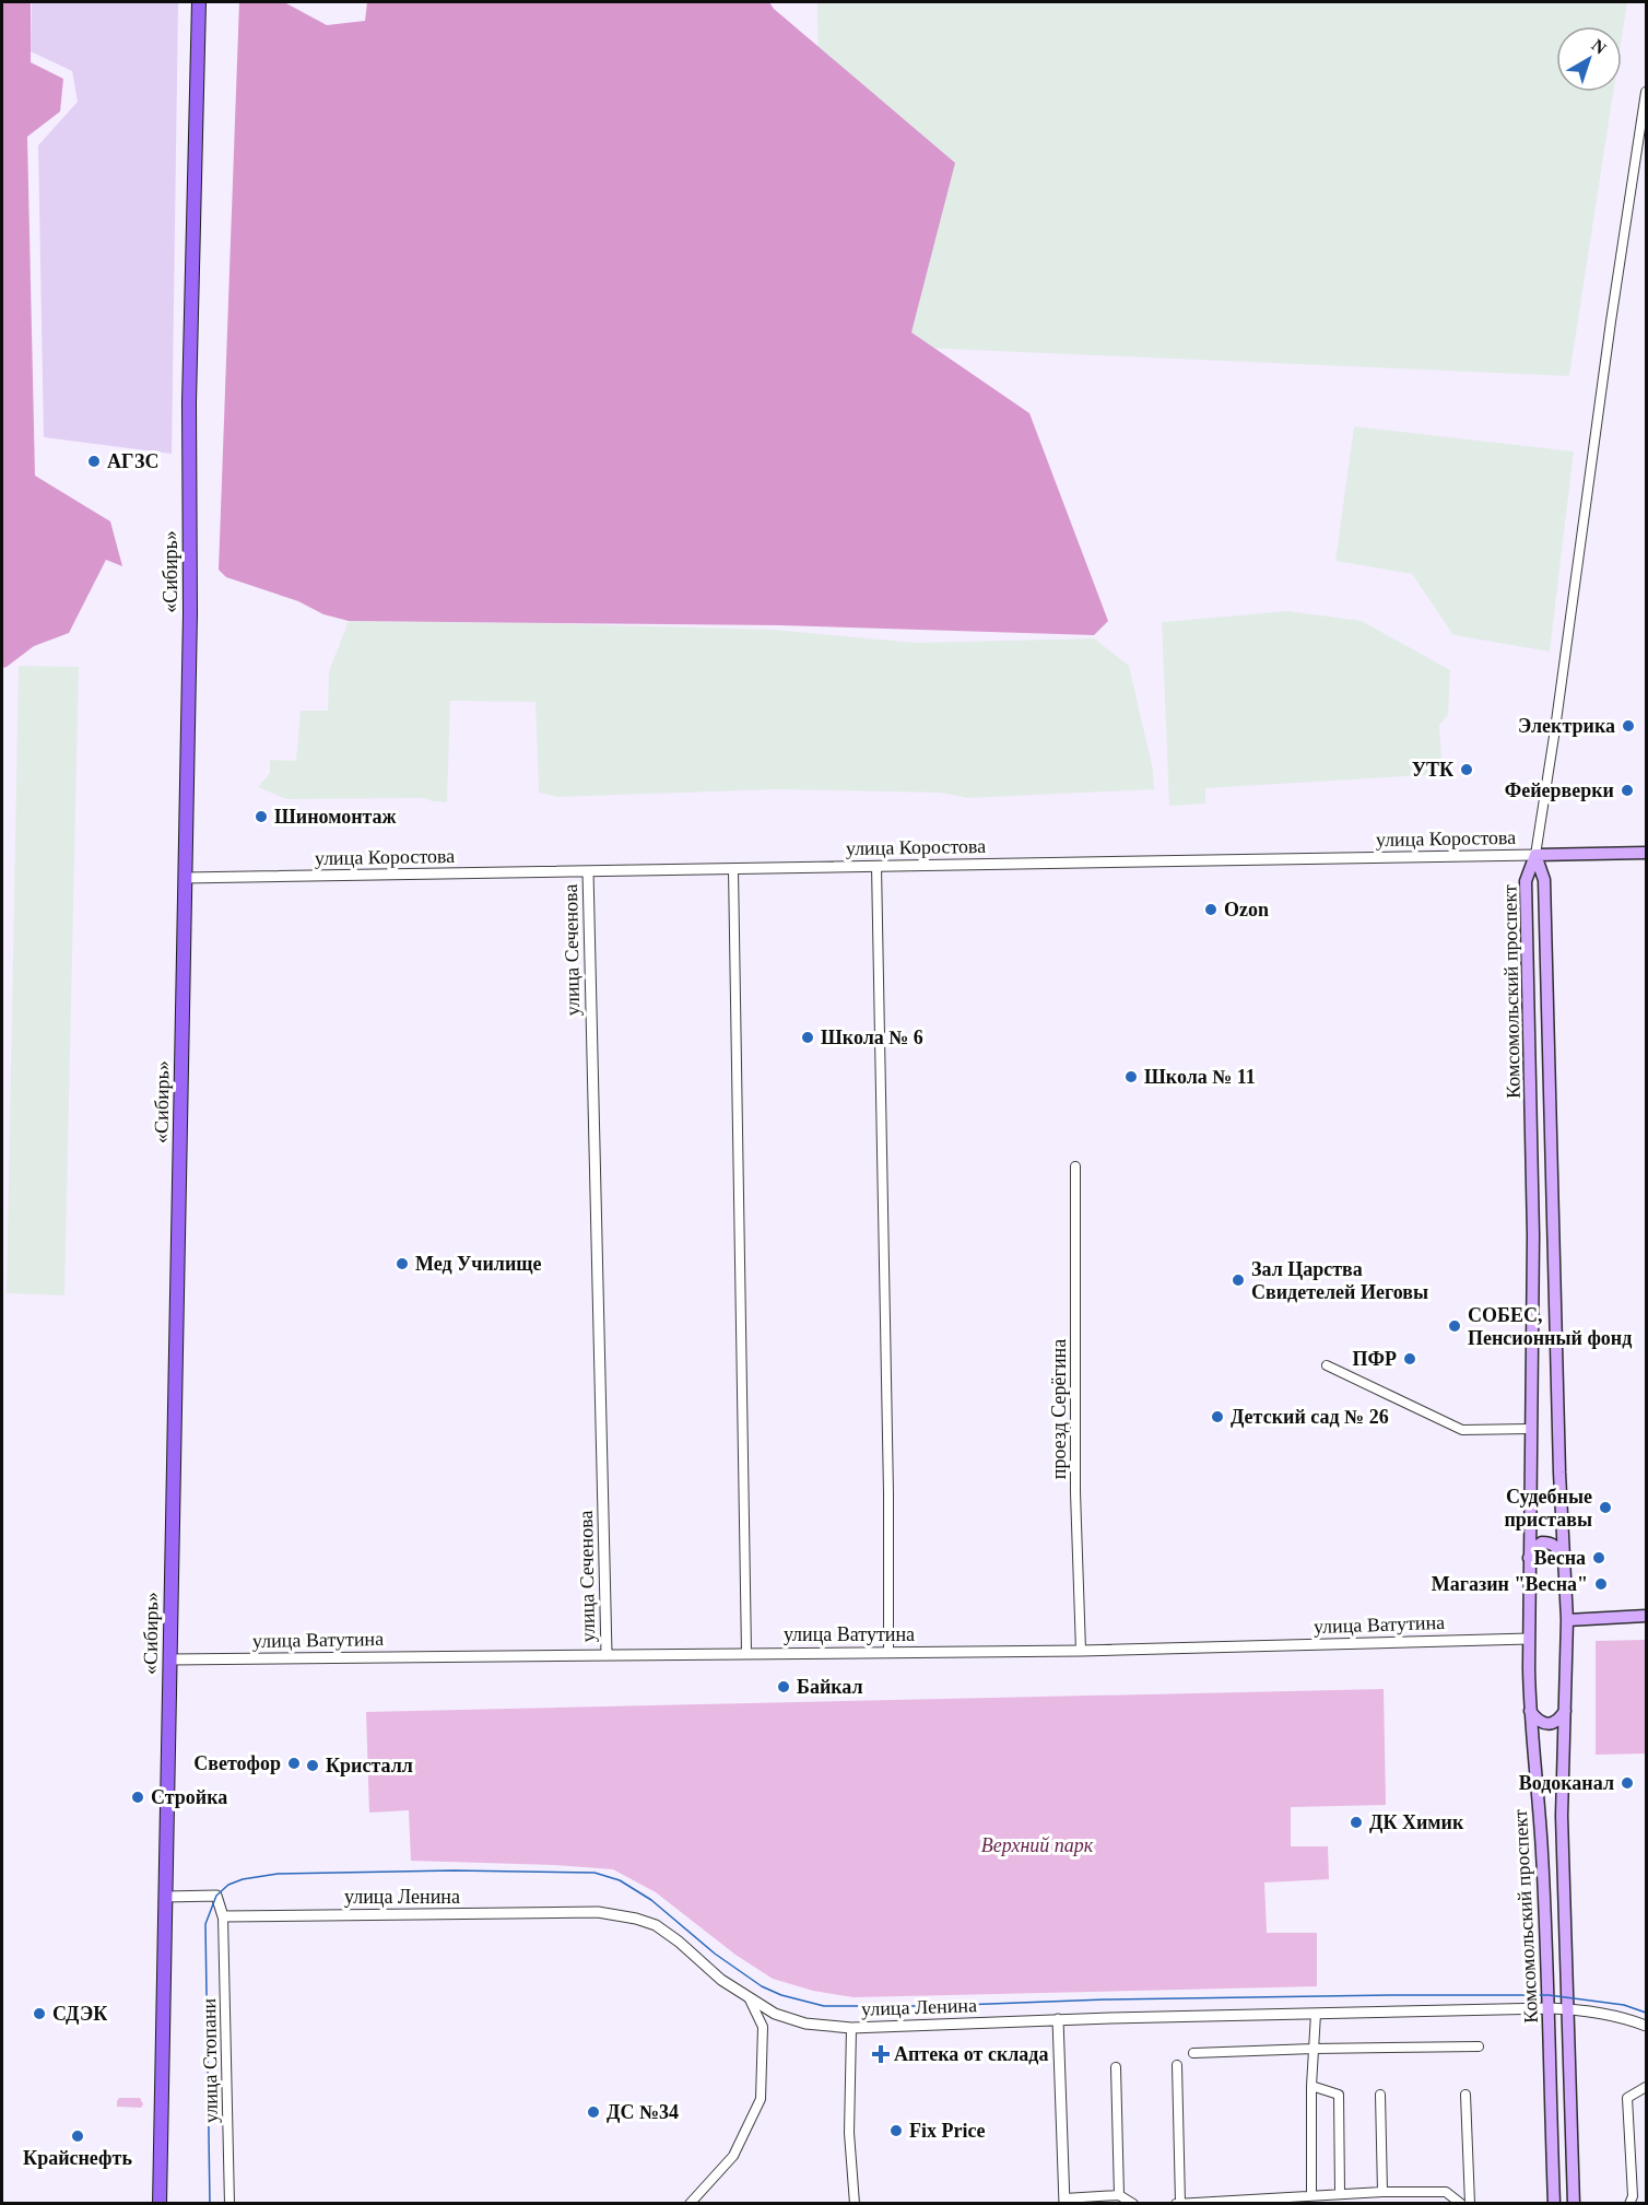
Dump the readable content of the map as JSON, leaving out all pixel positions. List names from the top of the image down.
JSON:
{
  "streets": {
    "main road": ["«Сибирь»", "улица Коростова", "Комсомольский проспект"],
    "street": [
      "улица Сеченова",
      "проезд Серёгина",
      "улица Ватутина",
      "улица Ленина",
      "улица Стопани"
    ]
  },
  "crossings": [
    ["«Сибирь»", "улица Коростова"],
    ["«Сибирь»", "улица Ватутина"],
    ["улица Коростова", "улица Сеченова"],
    ["улица Коростова", "Комсомольский проспект"],
    ["улица Сеченова", "улица Ватутина"],
    ["Комсомольский проспект", "улица Ватутина"],
    ["Комсомольский проспект", "улица Ленина"],
    ["проезд Серёгина", "улица Ватутина"],
    ["улица Ленина", "улица Стопани"]
  ],
  "parks": ["Верхний парк"],
  "places": {
    "other": [
      "АГЗС",
      "Электрика",
      "УТК",
      "Фейерверки",
      "Шиномонтаж",
      "Ozon",
      "Школа № 6",
      "Школа № 11",
      "Мед Училище",
      "Зал Царства Свидетелей Иеговы",
      "СОБЕС, Пенсионный фонд",
      "ПФР",
      "Детский сад № 26",
      "Судебные приставы",
      "Весна",
      "Магазин \"Весна\"",
      "Байкал",
      "Светофор",
      "Кристалл",
      "Водоканал",
      "Стройка",
      "ДК Химик",
      "СДЭК",
      "ДС №34",
      "Fix Price",
      "Крайснефть"
    ],
    "health": ["Аптека от склада"]
  },
  "north": "top right"
}
